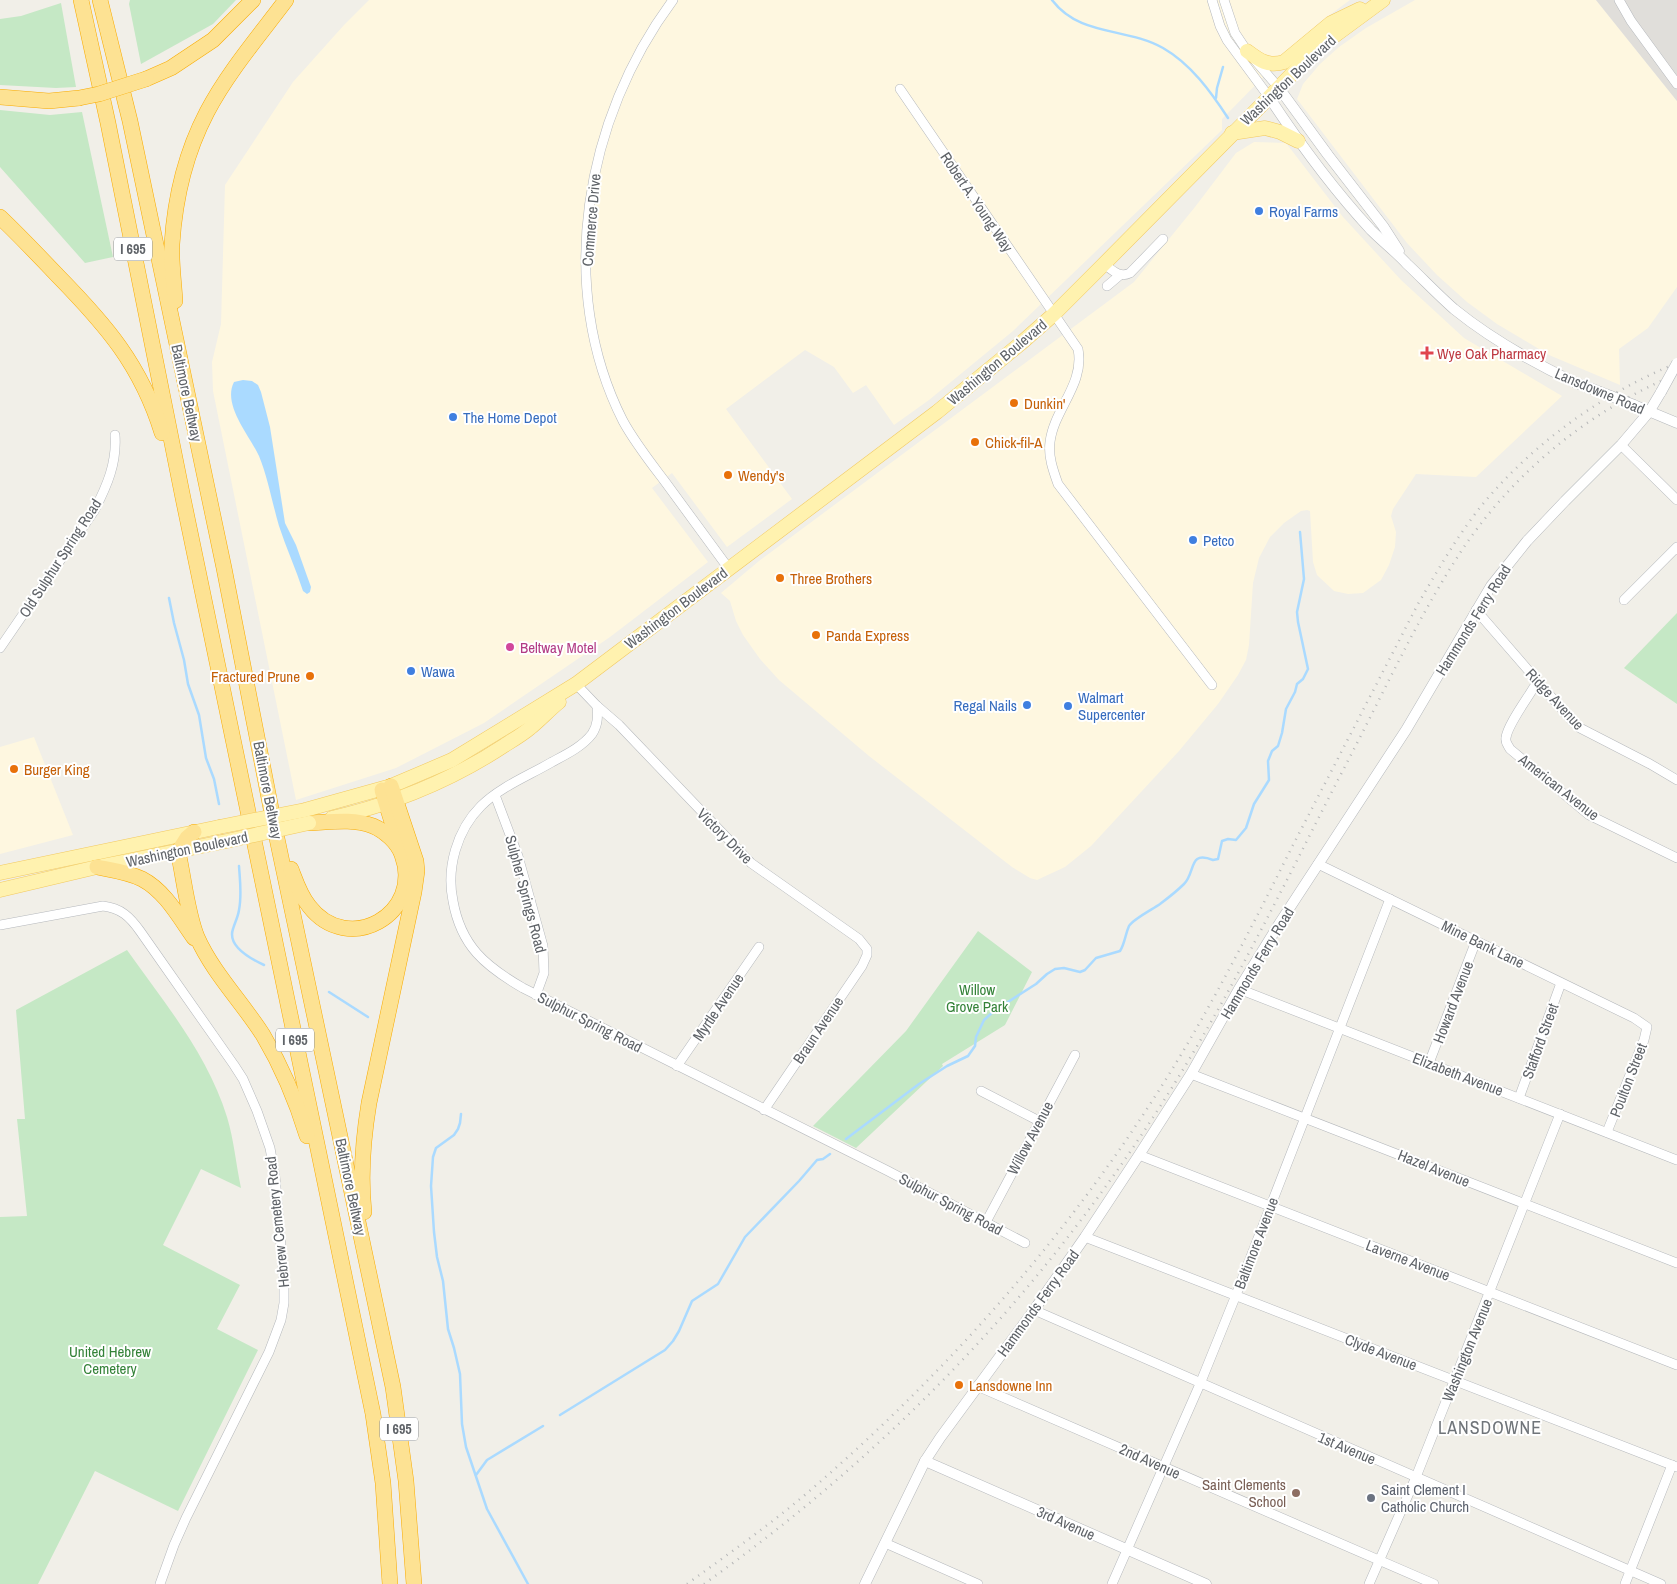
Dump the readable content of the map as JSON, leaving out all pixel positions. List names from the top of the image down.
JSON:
{
  "streets": {
    "highway": ["I 695", "Baltimore Beltway"],
    "main road": ["Washington Boulevard"],
    "street": [
      "Robert A. Young Way",
      "Commerce Drive",
      "Lansdowne Road",
      "Old Sulphur Spring Road",
      "Hammonds Ferry Road",
      "Ridge Avenue",
      "American Avenue",
      "Victory Drive",
      "Sulpher Springs Road",
      "Mine Bank Lane",
      "Howard Avenue",
      "Myrtle Avenue",
      "Sulphur Spring Road",
      "Braun Avenue",
      "Stafford Street",
      "Elizabeth Avenue",
      "Poulton Street",
      "Willow Avenue",
      "Hazel Avenue",
      "Hebrew Cemetery Road",
      "Baltimore Avenue",
      "Laverne Avenue",
      "Washington Avenue",
      "Clyde Avenue",
      "1st Avenue",
      "2nd Avenue",
      "3rd Avenue"
    ]
  },
  "crossings": [
    ["Washington Boulevard", "Robert A. Young Way"],
    ["Washington Boulevard", "Commerce Drive"],
    ["Washington Boulevard", "Lansdowne Road"],
    ["Lansdowne Road", "Hammonds Ferry Road"],
    ["Hammonds Ferry Road", "Ridge Avenue"],
    ["Hammonds Ferry Road", "Mine Bank Lane"],
    ["Hammonds Ferry Road", "Elizabeth Avenue"],
    ["Hammonds Ferry Road", "Hazel Avenue"],
    ["Hammonds Ferry Road", "Laverne Avenue"],
    ["Hammonds Ferry Road", "Clyde Avenue"],
    ["Hammonds Ferry Road", "1st Avenue"],
    ["Hammonds Ferry Road", "2nd Avenue"],
    ["Hammonds Ferry Road", "3rd Avenue"],
    ["Ridge Avenue", "American Avenue"],
    ["Victory Drive", "Sulphur Spring Road"],
    ["Victory Drive", "Braun Avenue"],
    ["Sulpher Springs Road", "Sulphur Spring Road"],
    ["Mine Bank Lane", "Howard Avenue"],
    ["Mine Bank Lane", "Stafford Street"],
    ["Mine Bank Lane", "Poulton Street"],
    ["Mine Bank Lane", "Baltimore Avenue"],
    ["Howard Avenue", "Elizabeth Avenue"],
    ["Myrtle Avenue", "Sulphur Spring Road"],
    ["Sulphur Spring Road", "Braun Avenue"],
    ["Sulphur Spring Road", "Willow Avenue"],
    ["Stafford Street", "Elizabeth Avenue"],
    ["Elizabeth Avenue", "Poulton Street"],
    ["Elizabeth Avenue", "Baltimore Avenue"],
    ["Elizabeth Avenue", "Washington Avenue"],
    ["Hazel Avenue", "Baltimore Avenue"],
    ["Hazel Avenue", "Washington Avenue"],
    ["Baltimore Avenue", "Laverne Avenue"],
    ["Baltimore Avenue", "Clyde Avenue"],
    ["Baltimore Avenue", "1st Avenue"],
    ["Baltimore Avenue", "2nd Avenue"],
    ["Baltimore Avenue", "3rd Avenue"],
    ["Laverne Avenue", "Washington Avenue"],
    ["Washington Avenue", "Clyde Avenue"],
    ["Washington Avenue", "1st Avenue"],
    ["Washington Avenue", "2nd Avenue"]
  ],
  "districts": ["LANSDOWNE"],
  "parks": ["Willow Grove Park", "United Hebrew Cemetery"],
  "places": {
    "other": [
      "Royal Farms",
      "Dunkin'",
      "The Home Depot",
      "Chick-fil-A",
      "Wendy's",
      "Petco",
      "Three Brothers",
      "Panda Express",
      "Beltway Motel",
      "Wawa",
      "Fractured Prune",
      "Regal Nails",
      "Walmart Supercenter",
      "Burger King",
      "Lansdowne Inn",
      "Saint Clements School",
      "Saint Clement I Catholic Church"
    ],
    "health": ["Wye Oak Pharmacy"]
  }
}
